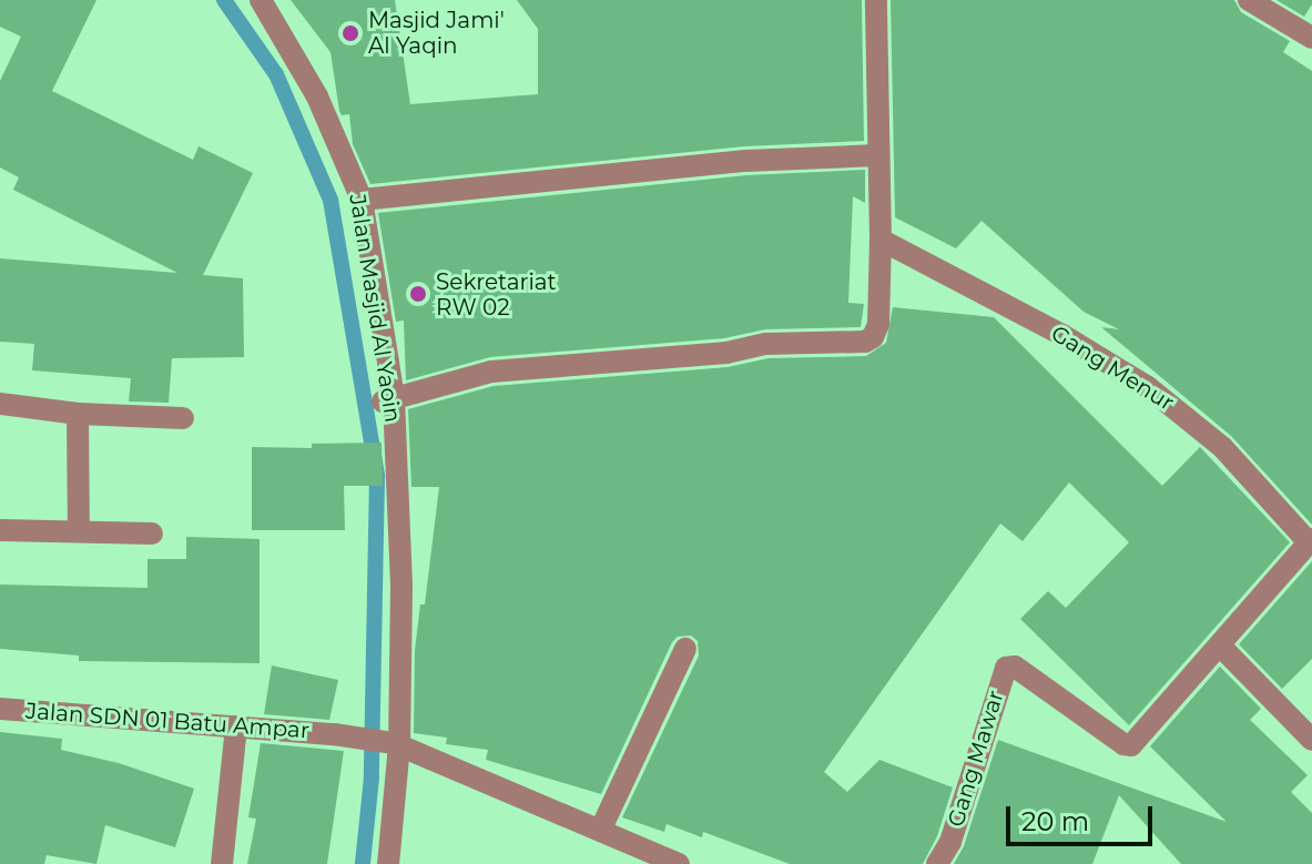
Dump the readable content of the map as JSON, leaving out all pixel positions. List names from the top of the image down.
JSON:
{
  "streets": {
    "street": [
      "Jalan Masjid Al Yaoin",
      "Gang Menur",
      "Jalan SDN 01 Batu Ampar",
      "Gang Mawar"
    ]
  },
  "crossings": [
    ["Jalan Masjid Al Yaoin", "Jalan SDN 01 Batu Ampar"]
  ],
  "places": ["Masjid Jami' Al Yaqin", "Sekretariat RW 02"],
  "scale_bar": "20 m"
}
